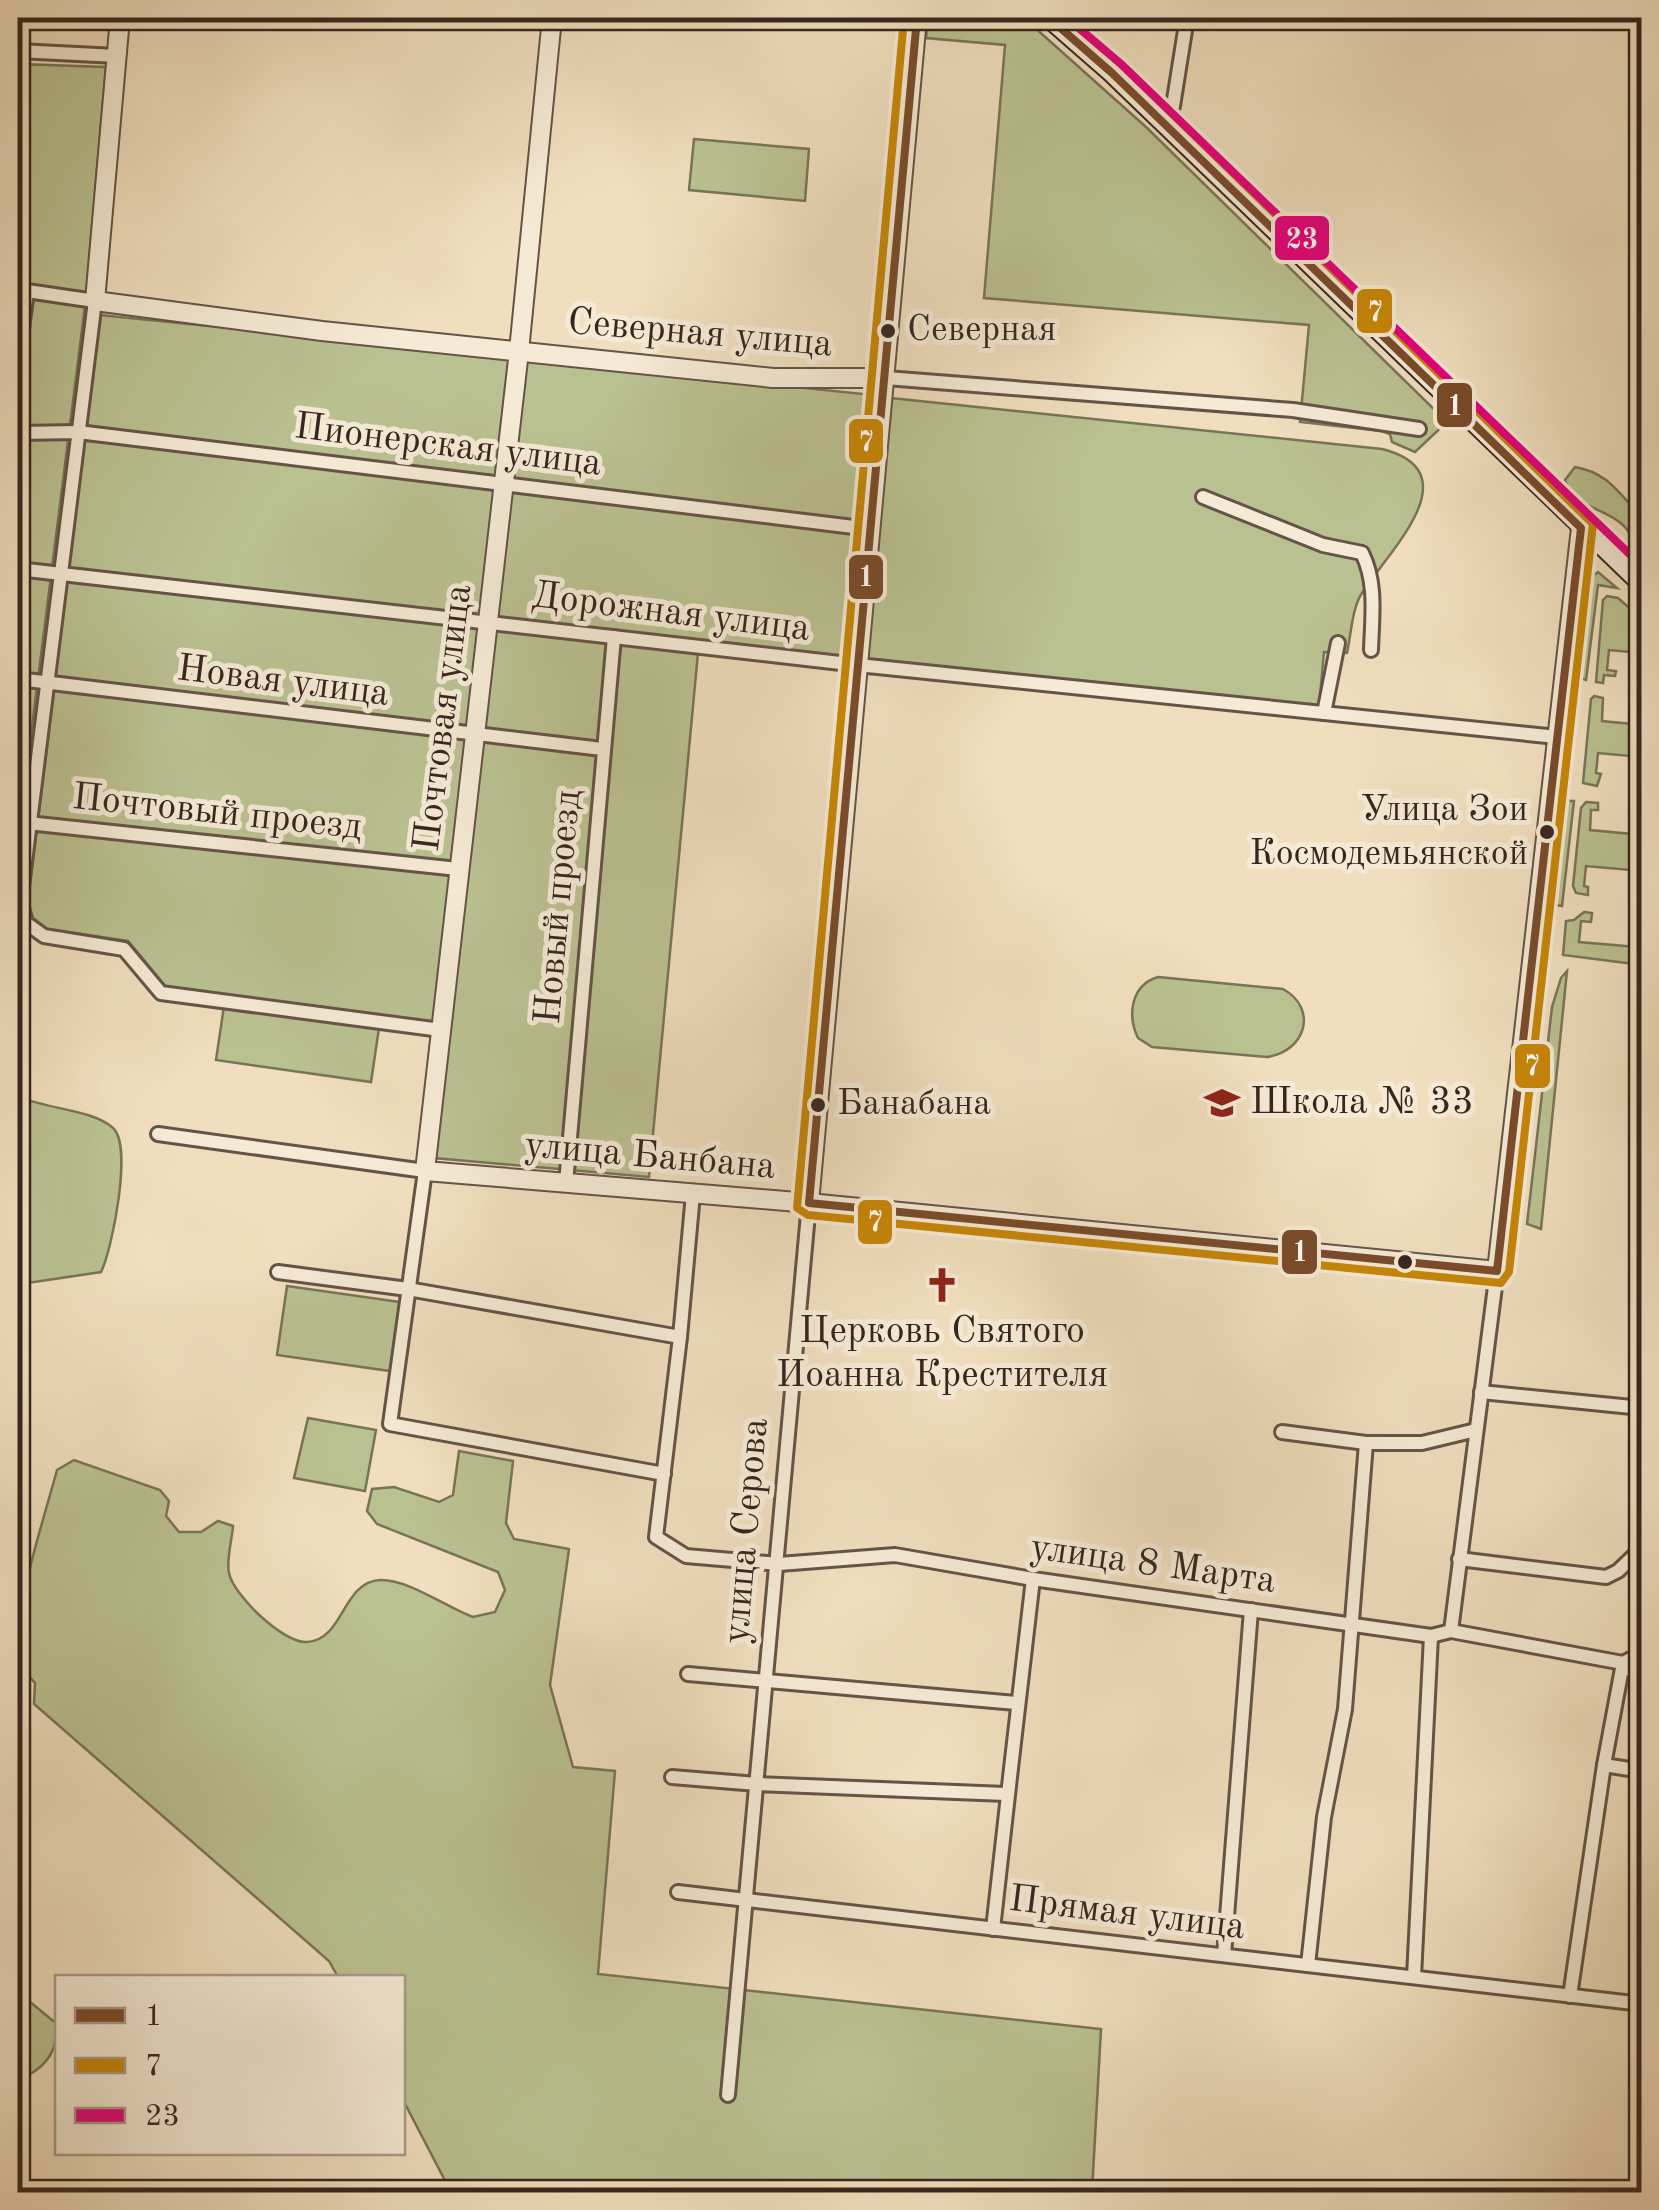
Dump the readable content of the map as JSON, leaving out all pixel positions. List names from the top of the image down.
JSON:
{
  "streets": {
    "street": [
      "Северная улица",
      "Пионерская улица",
      "Дорожная улица",
      "Новая улица",
      "Почтовая улица",
      "Почтовый проезд",
      "Новый проезд",
      "улица Банбана",
      "улица Серова",
      "улица 8 Марта",
      "Прямая улица"
    ]
  },
  "crossings": [
    ["Северная улица", "Почтовая улица"],
    ["Северная улица", "улица Серова"],
    ["Пионерская улица", "Почтовая улица"],
    ["Пионерская улица", "улица Серова"],
    ["Дорожная улица", "Почтовая улица"],
    ["Дорожная улица", "Новый проезд"],
    ["Дорожная улица", "улица Серова"],
    ["Новая улица", "Почтовая улица"],
    ["Новая улица", "Новый проезд"],
    ["Почтовая улица", "Почтовый проезд"],
    ["Почтовая улица", "улица Банбана"],
    ["Почтовая улица", "улица 8 Марта"],
    ["Новый проезд", "улица Банбана"],
    ["улица Банбана", "улица Серова"],
    ["улица Серова", "улица 8 Марта"],
    ["улица Серова", "Прямая улица"]
  ],
  "places": {
    "other": ["Северная", "Улица Зои Космодемьянской", "Банабана"],
    "school or university": ["Школа № 33"],
    "church": ["Церковь Святого Иоанна Крестителя"]
  },
  "lines": ["transit line 1", "transit line 7", "transit line 23"],
  "legend": ["1", "7", "23"]
}
